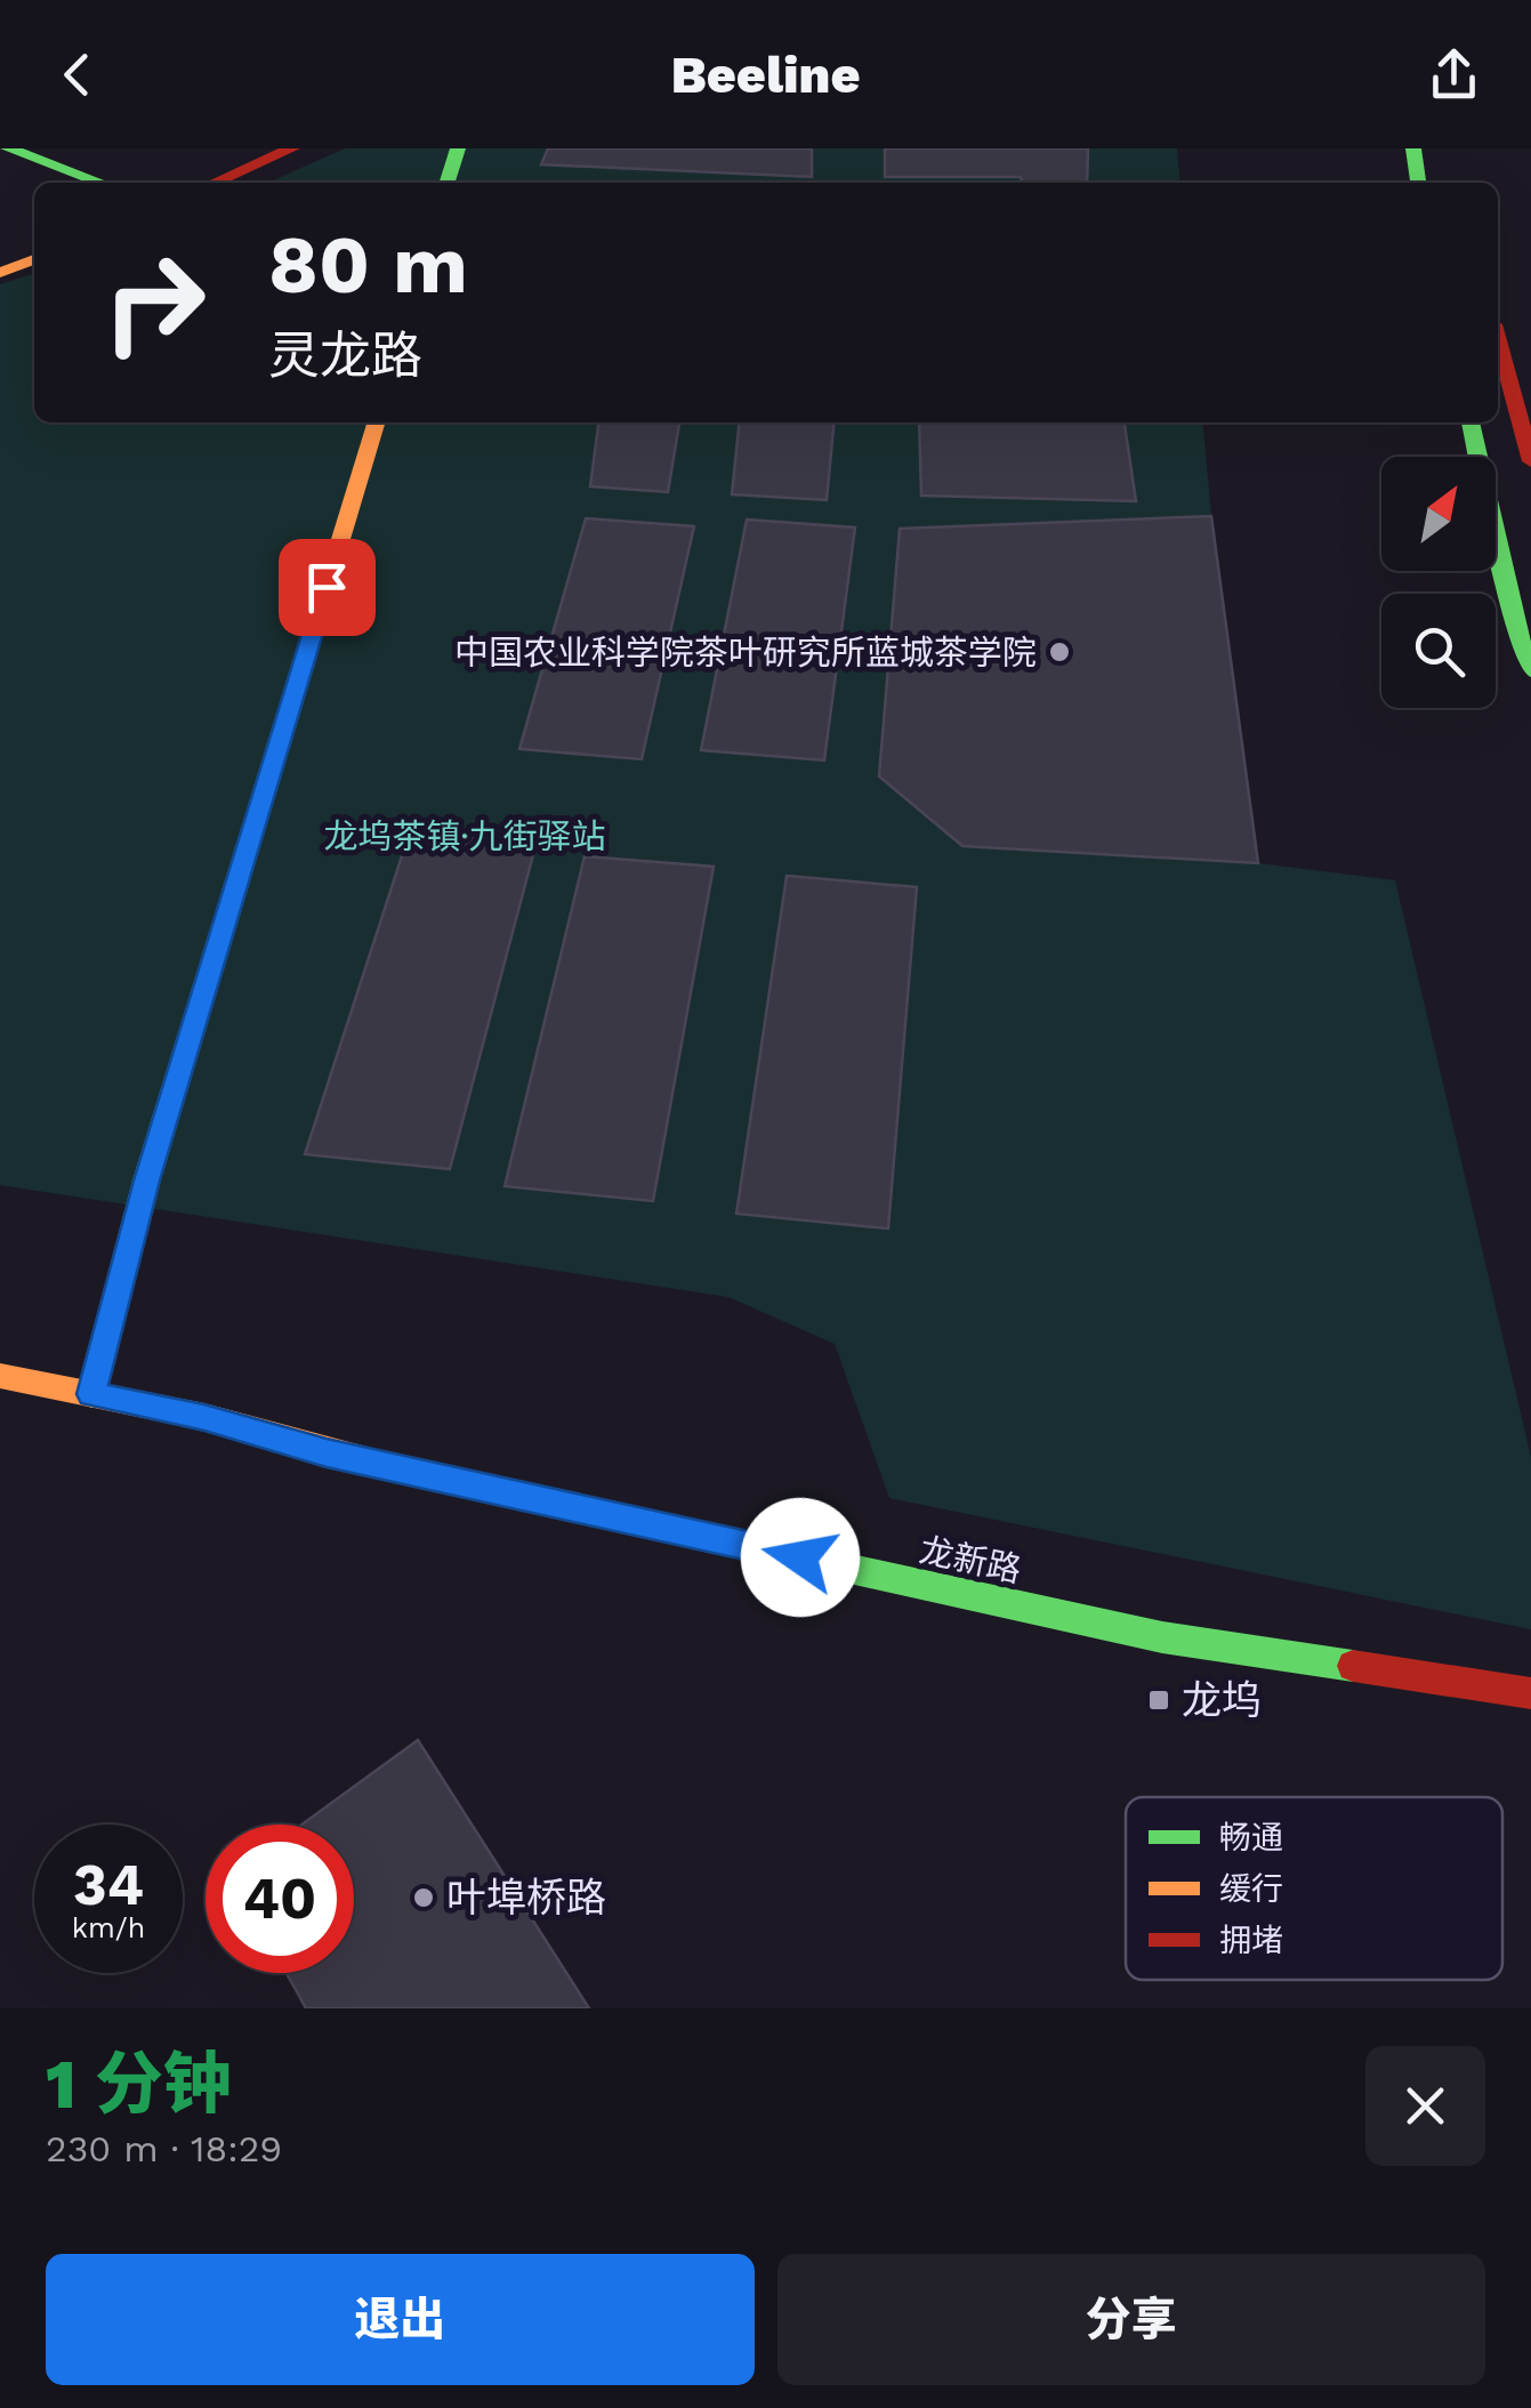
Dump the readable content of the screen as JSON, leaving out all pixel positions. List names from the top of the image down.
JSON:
{
  "streets": {
    "main road": ["龙新路"]
  },
  "parks": ["龙坞茶镇·九街驿站"],
  "places": {
    "other": ["中国农业科学院茶叶研究所蓝城茶学院", "叶埠桥路"],
    "transit": ["龙坞"]
  },
  "legend": ["畅通", "缓行", "拥堵"],
  "north": "top right",
  "page": {
    "header": "Beeline",
    "turn": ["80 m", "灵龙路"],
    "speed": "34 km/h",
    "limit": "40",
    "heading": ["1 分钟", "230 m · 18:29"],
    "buttons": ["退出", "分享"]
  }
}
